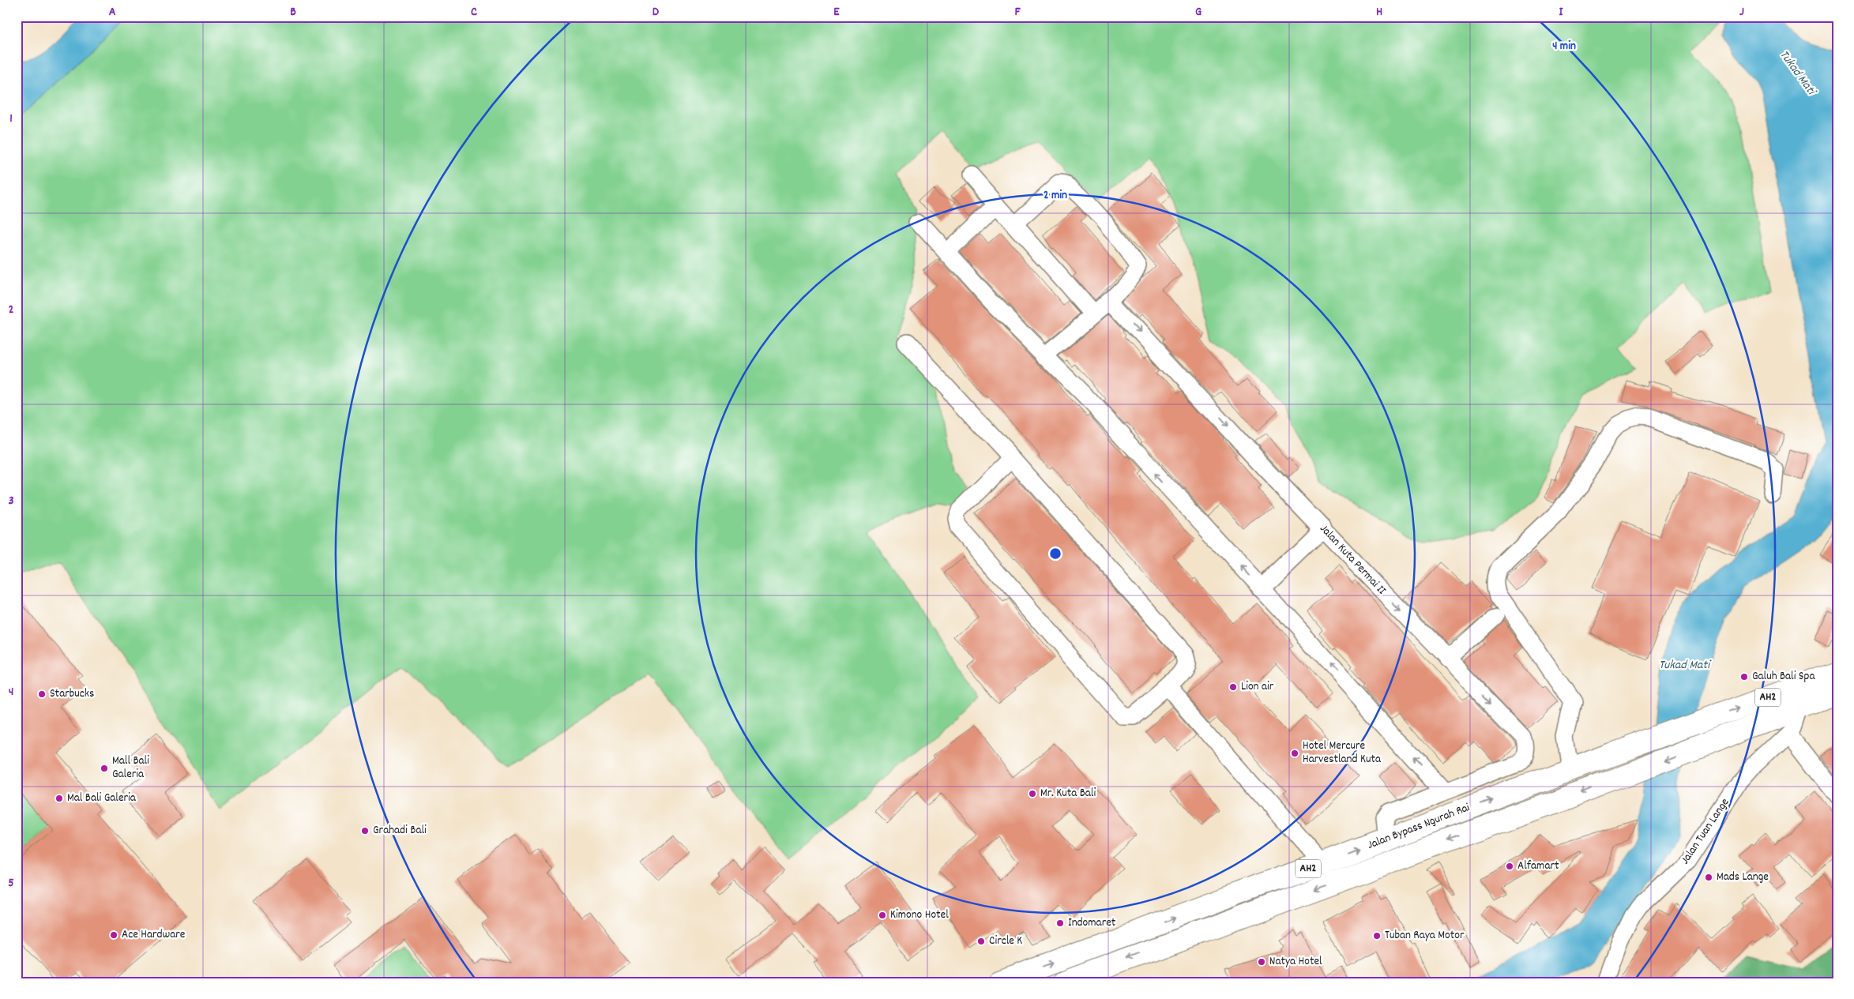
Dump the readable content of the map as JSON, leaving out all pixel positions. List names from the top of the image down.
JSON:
{
  "streets": {
    "highway": ["AH2", "Jalan Bypass Ngurah Rai"],
    "street": ["Jalan Kuta Permai II", "Jalan Tuan Lange"]
  },
  "crossings": [
    ["Jalan Kuta Permai II", "Jalan Bypass Ngurah Rai"],
    ["Jalan Bypass Ngurah Rai", "Jalan Tuan Lange"]
  ],
  "water": ["Tukad Mati"],
  "places": [
    "Galuh Bali Spa",
    "Lion air",
    "Starbucks",
    "Hotel Mercure Harvestland Kuta",
    "Mall Bali Galeria",
    "Mr. Kuta Bali",
    "Mal Bali Galeria",
    "Grahadi Bali",
    "Alfamart",
    "Mads Lange",
    "Kimono Hotel",
    "Indomaret",
    "Ace Hardware",
    "Tuban Raya Motor",
    "Circle K",
    "Natya Hotel"
  ],
  "grid": {
    "columns": [
      "A",
      "B",
      "C",
      "D",
      "E",
      "F",
      "G",
      "H",
      "I",
      "J"
    ],
    "rows": [
      "1",
      "2",
      "3",
      "4",
      "5"
    ]
  },
  "rings": ["4 min", "2 min"]
}
